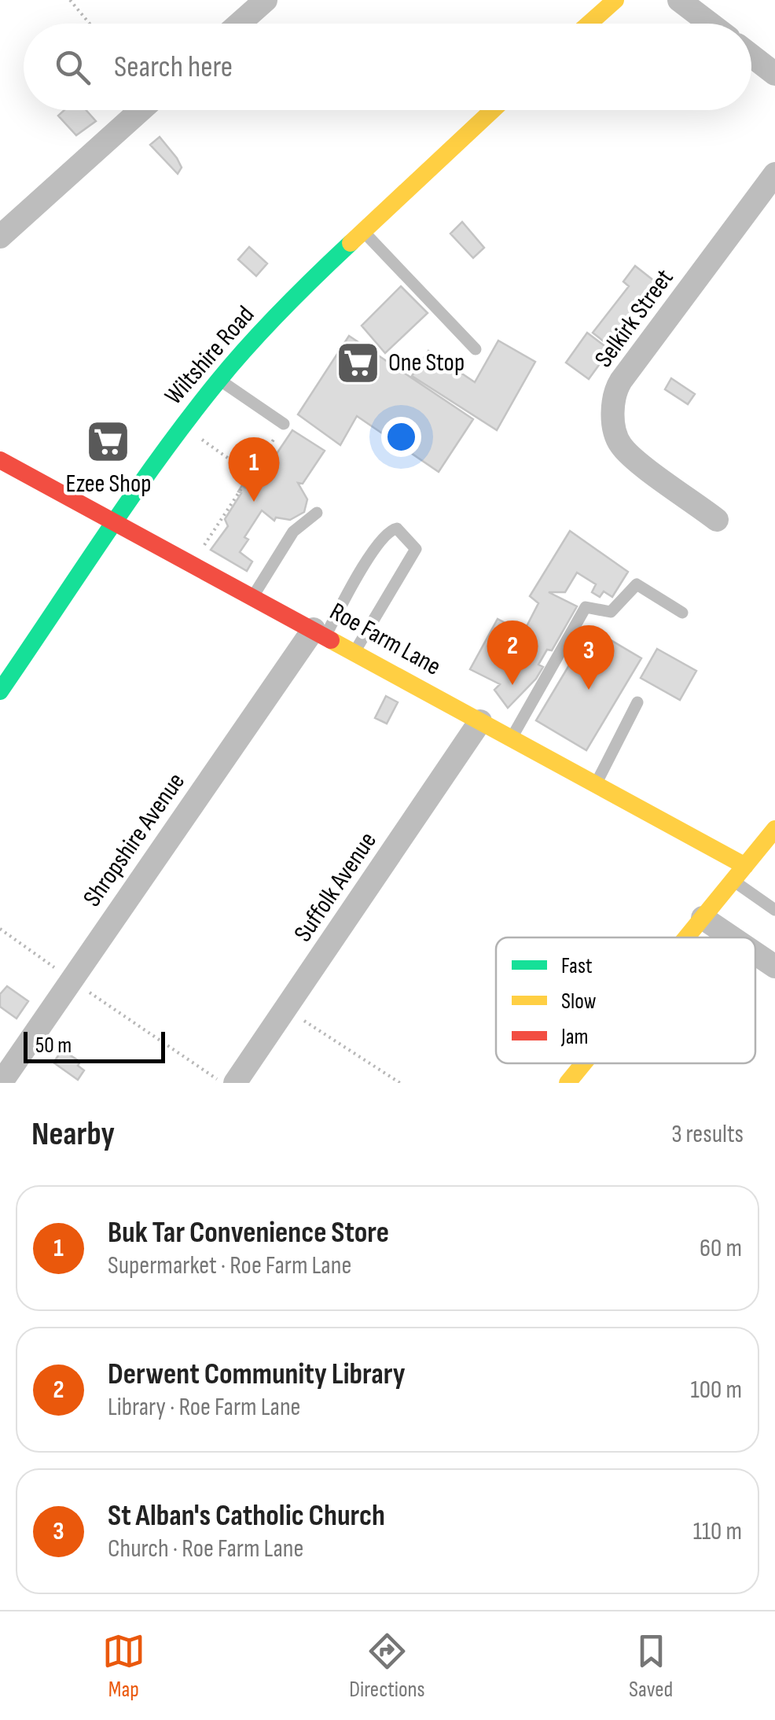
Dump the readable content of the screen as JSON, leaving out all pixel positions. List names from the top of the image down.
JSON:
{
  "streets": {
    "street": [
      "Selkirk Street",
      "Wiltshire Road",
      "Roe Farm Lane",
      "Shropshire Avenue",
      "Suffolk Avenue"
    ]
  },
  "crossings": [
    ["Wiltshire Road", "Roe Farm Lane"],
    ["Roe Farm Lane", "Shropshire Avenue"],
    ["Roe Farm Lane", "Suffolk Avenue"]
  ],
  "places": {
    "supermarket": ["One Stop", "Ezee Shop"]
  },
  "legend": ["Fast", "Slow", "Jam"],
  "scale_bar": "50 m",
  "page": {
    "search": "Search here",
    "pins": ["1", "2", "3"],
    "scale": "50 m",
    "heading": ["Nearby", "3 results"],
    "list": [
      {
        "mark": "1",
        "name": "Buk Tar Convenience Store",
        "note": "Supermarket · Roe Farm Lane",
        "value": "60 m"
      },
      {
        "mark": "2",
        "name": "Derwent Community Library",
        "note": "Library · Roe Farm Lane",
        "value": "100 m"
      },
      {
        "mark": "3",
        "name": "St Alban's Catholic Church",
        "note": "Church · Roe Farm Lane",
        "value": "110 m"
      }
    ],
    "nav": ["Map", "Directions", "Saved"]
  }
}
